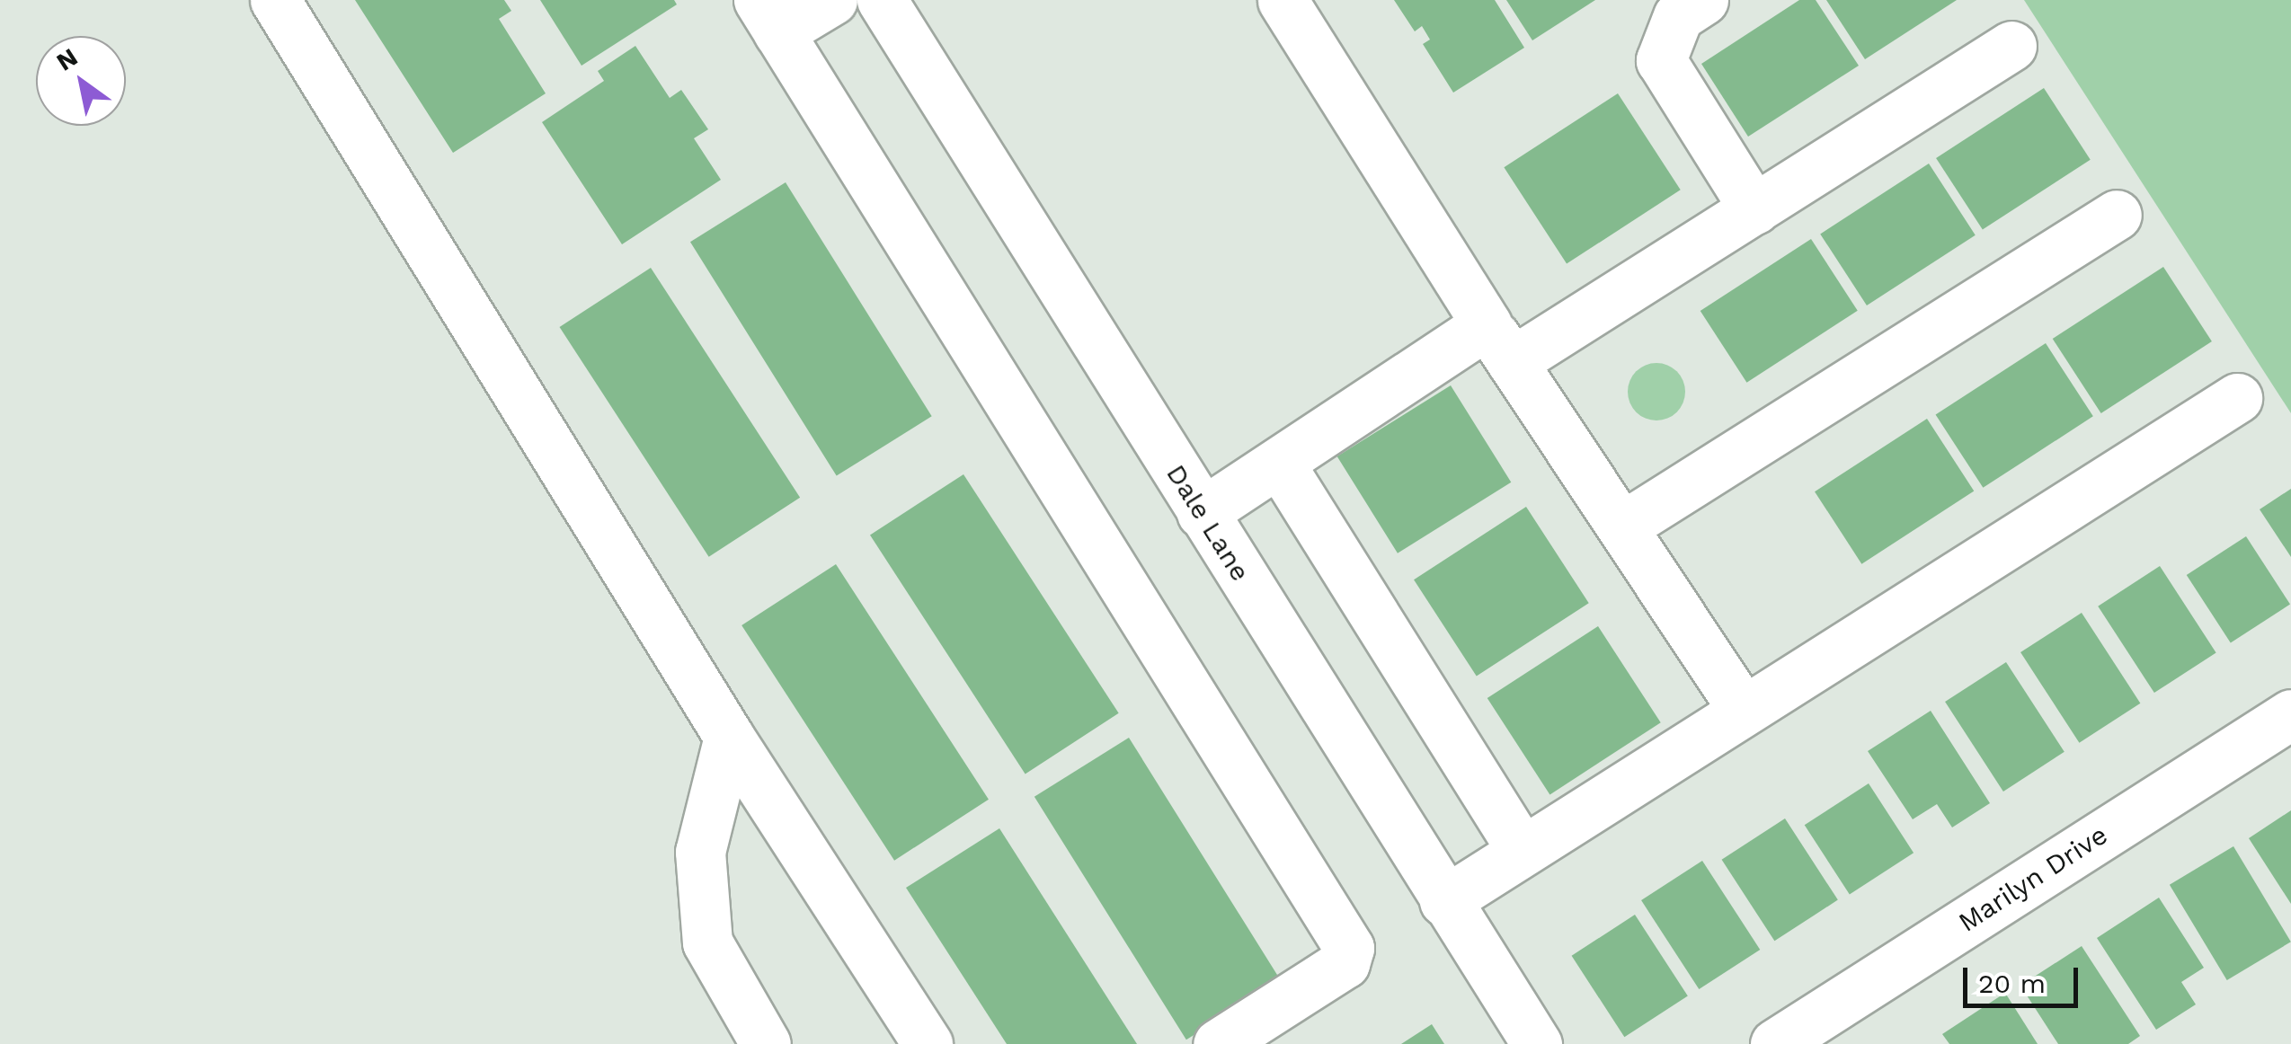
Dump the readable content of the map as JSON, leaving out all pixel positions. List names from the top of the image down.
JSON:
{
  "streets": {
    "street": ["Dale Lane", "Marilyn Drive"]
  },
  "scale_bar": "20 m",
  "north": "top left"
}
